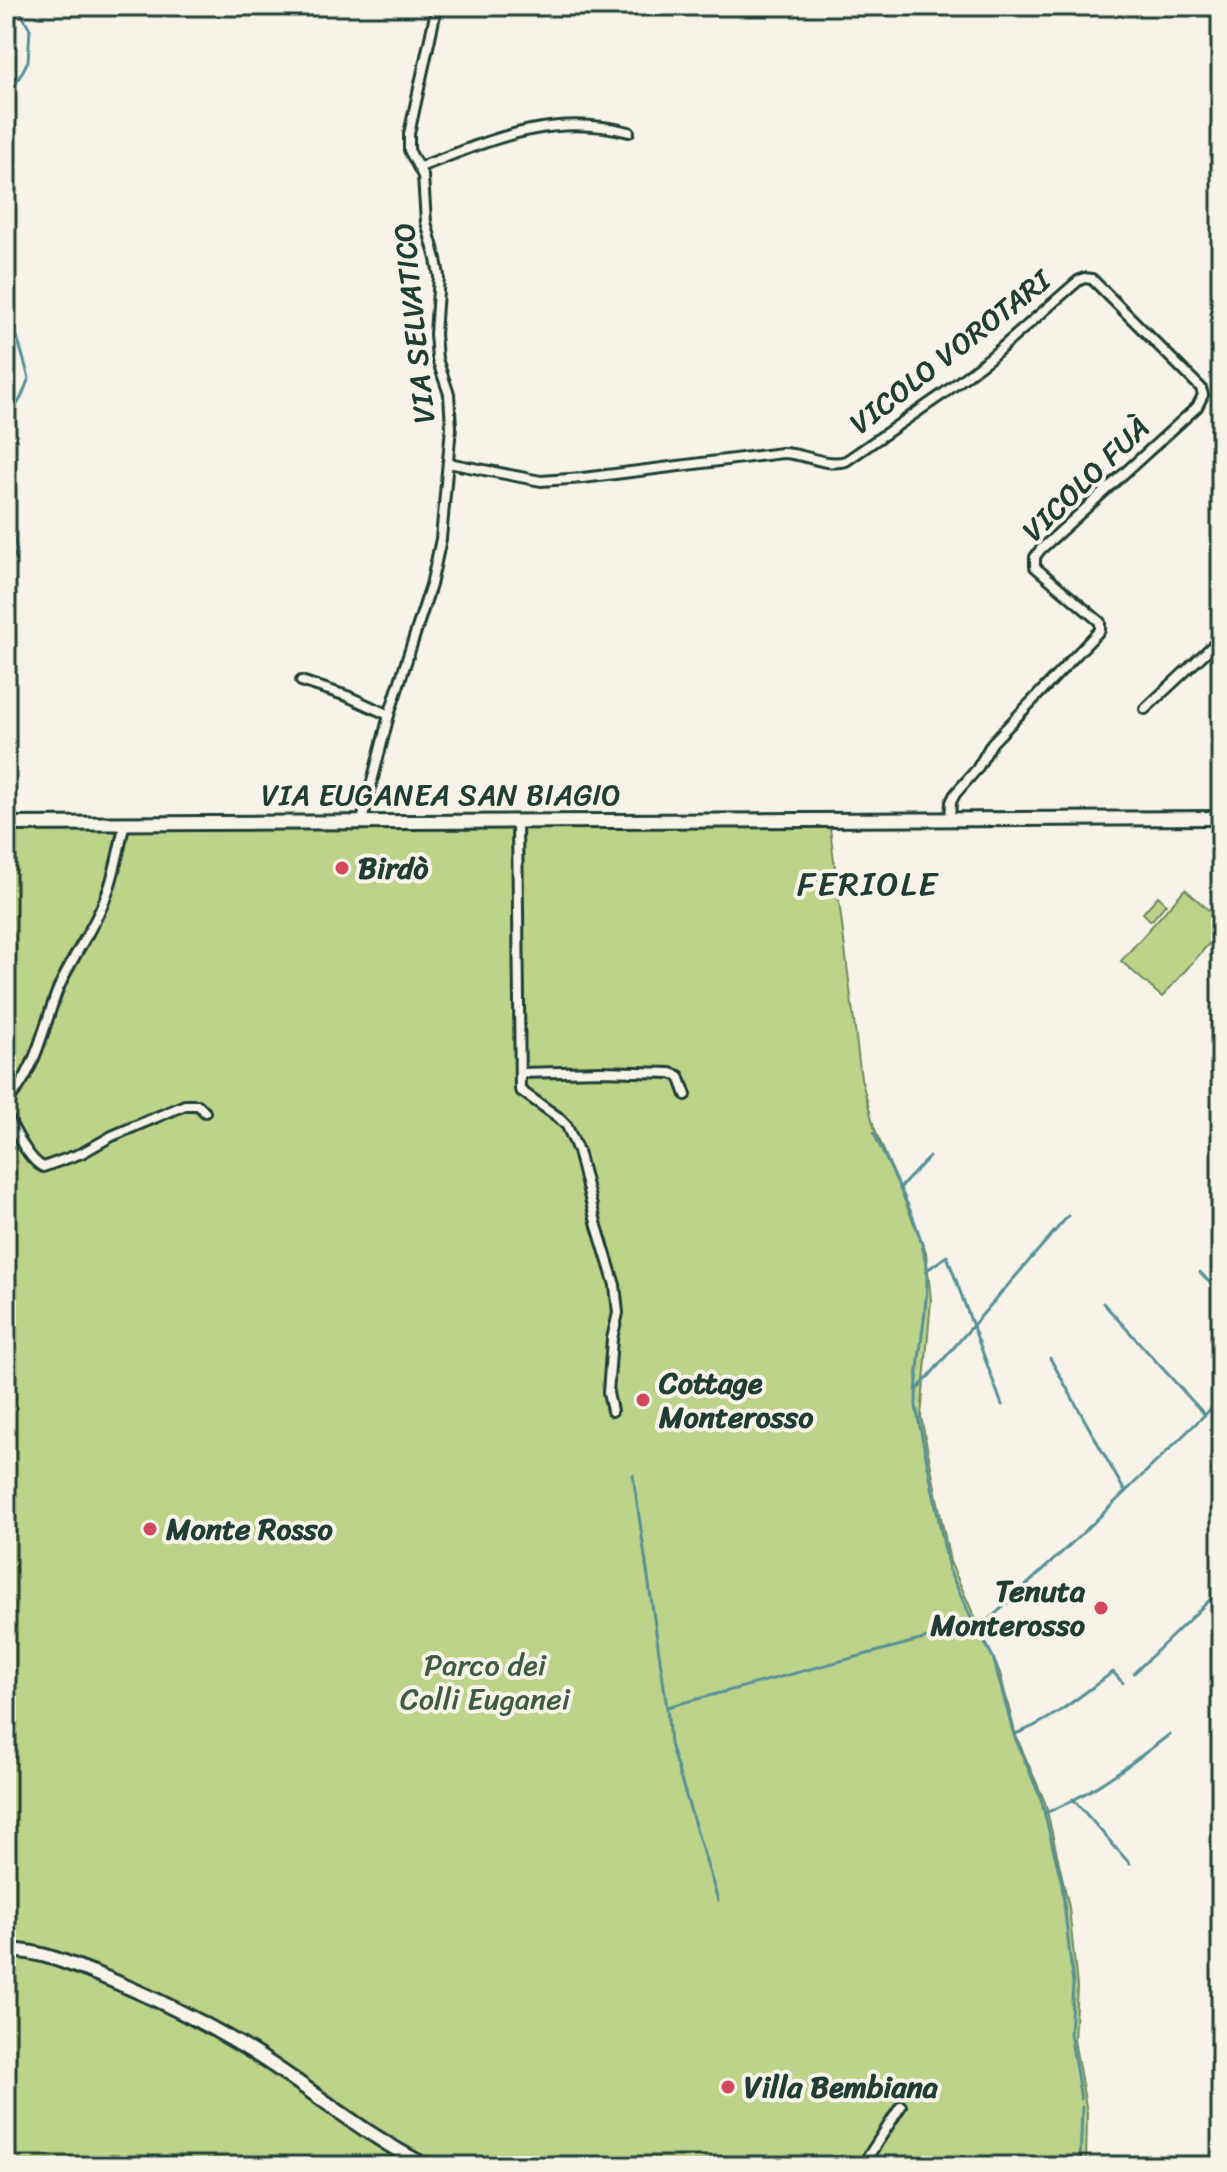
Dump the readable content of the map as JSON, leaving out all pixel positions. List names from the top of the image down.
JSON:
{
  "streets": {
    "main road": ["VIA EUGANEA SAN BIAGIO"],
    "street": ["VIA SELVATICO", "VICOLO VOROTARI", "VICOLO FUÀ"]
  },
  "crossings": [
    ["VIA SELVATICO", "VICOLO VOROTARI"],
    ["VIA SELVATICO", "VIA EUGANEA SAN BIAGIO"],
    ["VICOLO VOROTARI", "VICOLO FUÀ"],
    ["VICOLO FUÀ", "VIA EUGANEA SAN BIAGIO"]
  ],
  "districts": ["FERIOLE"],
  "parks": ["Parco dei Colli Euganei"],
  "places": [
    "Birdò",
    "Cottage Monterosso",
    "Monte Rosso",
    "Tenuta Monterosso",
    "Villa Bembiana"
  ]
}
